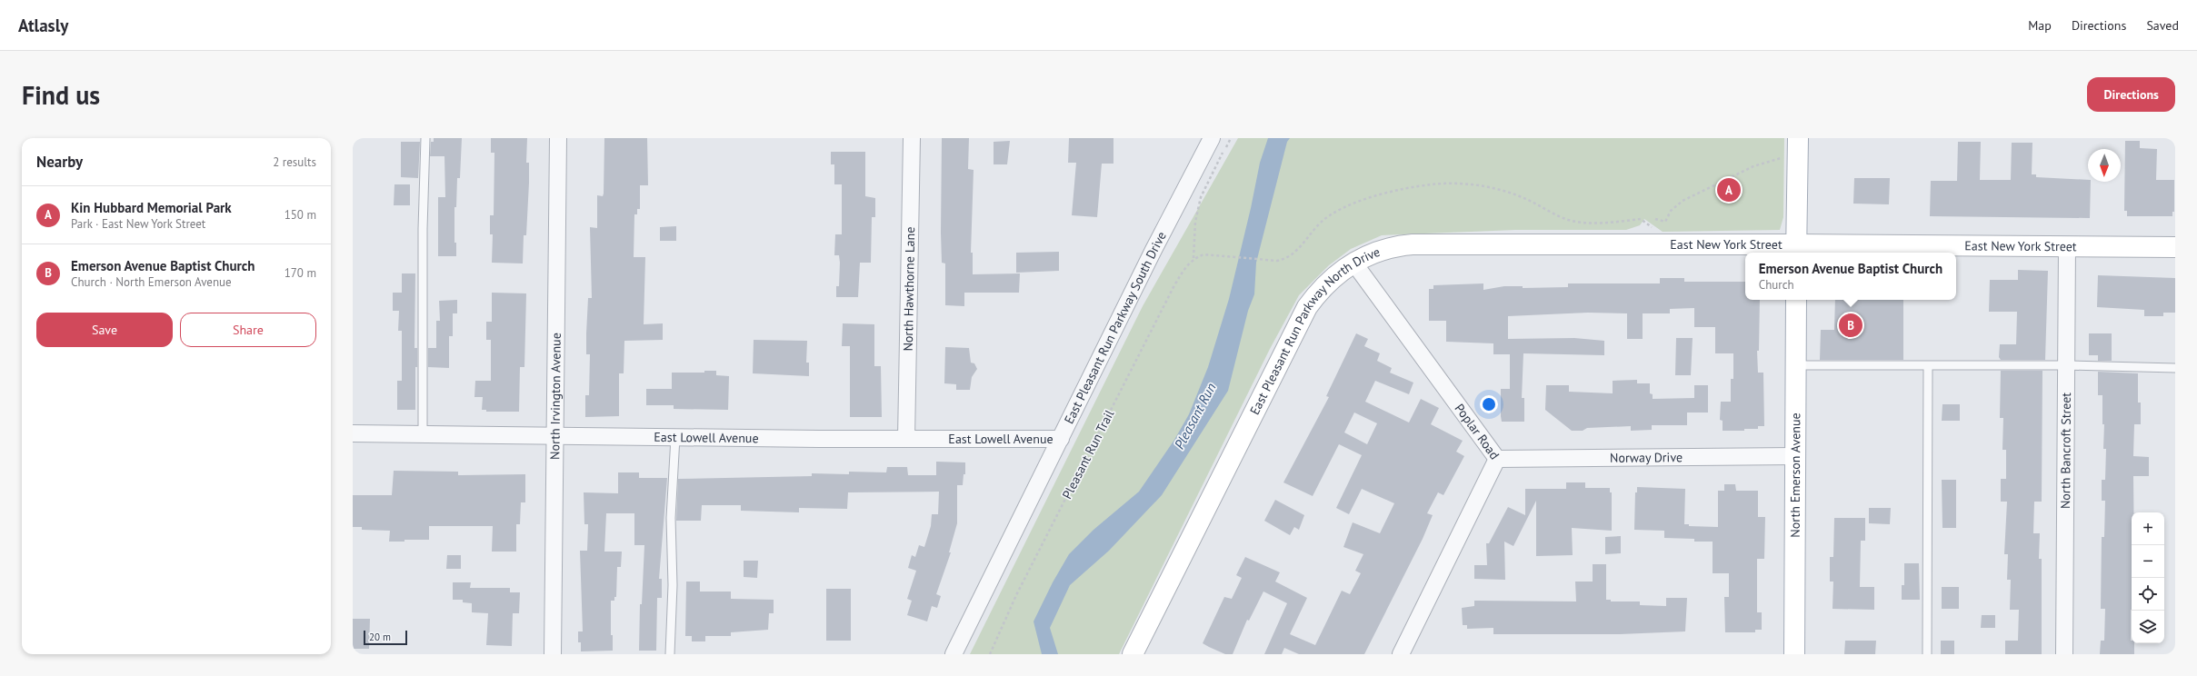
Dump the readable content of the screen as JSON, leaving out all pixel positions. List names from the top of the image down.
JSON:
{
  "streets": {
    "main road": ["East New York Street", "East Pleasant Run Parkway North Drive", "North Emerson Avenue"],
    "street": [
      "North Hawthorne Lane",
      "East Pleasant Run Parkway South Drive",
      "North Irvington Avenue",
      "Poplar Road",
      "East Lowell Avenue",
      "North Bancroft Street",
      "Norway Drive"
    ],
    "path": ["Pleasant Run Trail"]
  },
  "crossings": [
    ["East New York Street", "East Pleasant Run Parkway North Drive"],
    ["East New York Street", "North Bancroft Street"],
    ["North Hawthorne Lane", "East Lowell Avenue"],
    ["East Pleasant Run Parkway South Drive", "East Lowell Avenue"],
    ["East Pleasant Run Parkway North Drive", "Poplar Road"],
    ["North Irvington Avenue", "East Lowell Avenue"],
    ["Poplar Road", "Norway Drive"],
    ["Norway Drive", "North Emerson Avenue"]
  ],
  "water": ["Pleasant Run"],
  "scale_bar": "20 m",
  "north": "bottom",
  "page": {
    "header": "Atlasly",
    "nav": ["Map", "Directions", "Saved"],
    "buttons": [
      "Directions",
      ["Save", "Share"]
    ],
    "title": "Find us",
    "heading": ["Nearby", "2 results"],
    "pins": ["A", "B"],
    "list": [
      {
        "mark": "A",
        "name": "Kin Hubbard Memorial Park",
        "note": "Park · East New York Street",
        "value": "150 m"
      },
      {
        "mark": "B",
        "name": "Emerson Avenue Baptist Church",
        "note": "Church · North Emerson Avenue",
        "value": "170 m"
      }
    ],
    "popup": ["Emerson Avenue Baptist Church", "Church"],
    "map_buttons": ["+", "−"],
    "scale": "20 m"
  }
}
